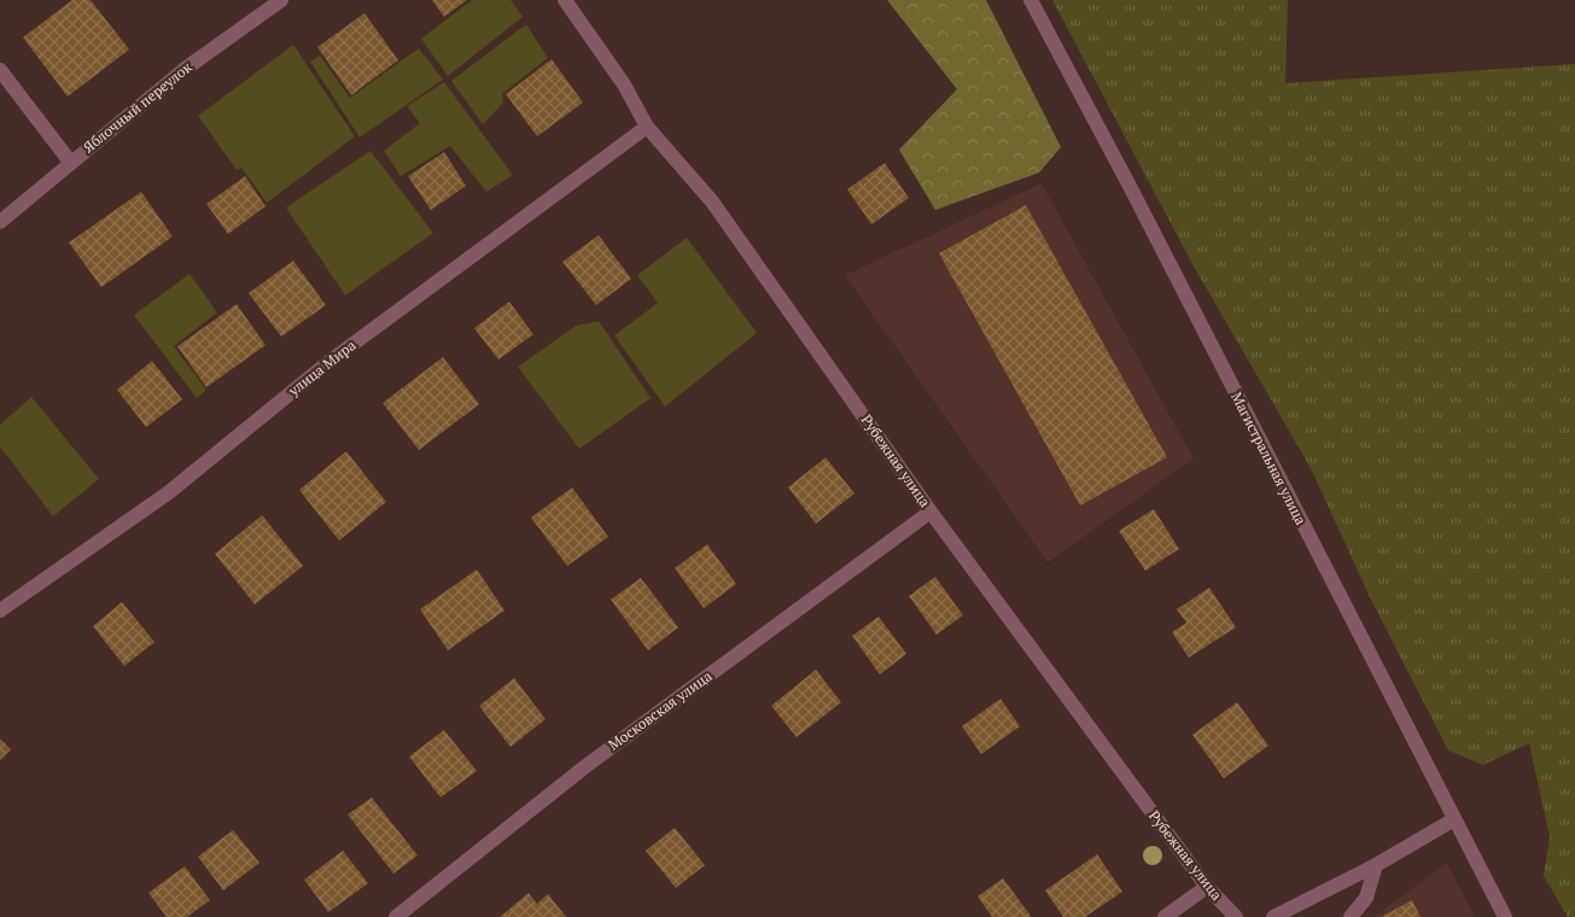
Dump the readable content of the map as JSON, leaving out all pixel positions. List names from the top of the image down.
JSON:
{
  "streets": {
    "street": [
      "Яблочный переулок",
      "улица Мира",
      "Магистральная улица",
      "Рубежная улица",
      "Московская улица"
    ]
  },
  "crossings": [
    ["улица Мира", "Рубежная улица"],
    ["Рубежная улица", "Московская улица"]
  ]
}
